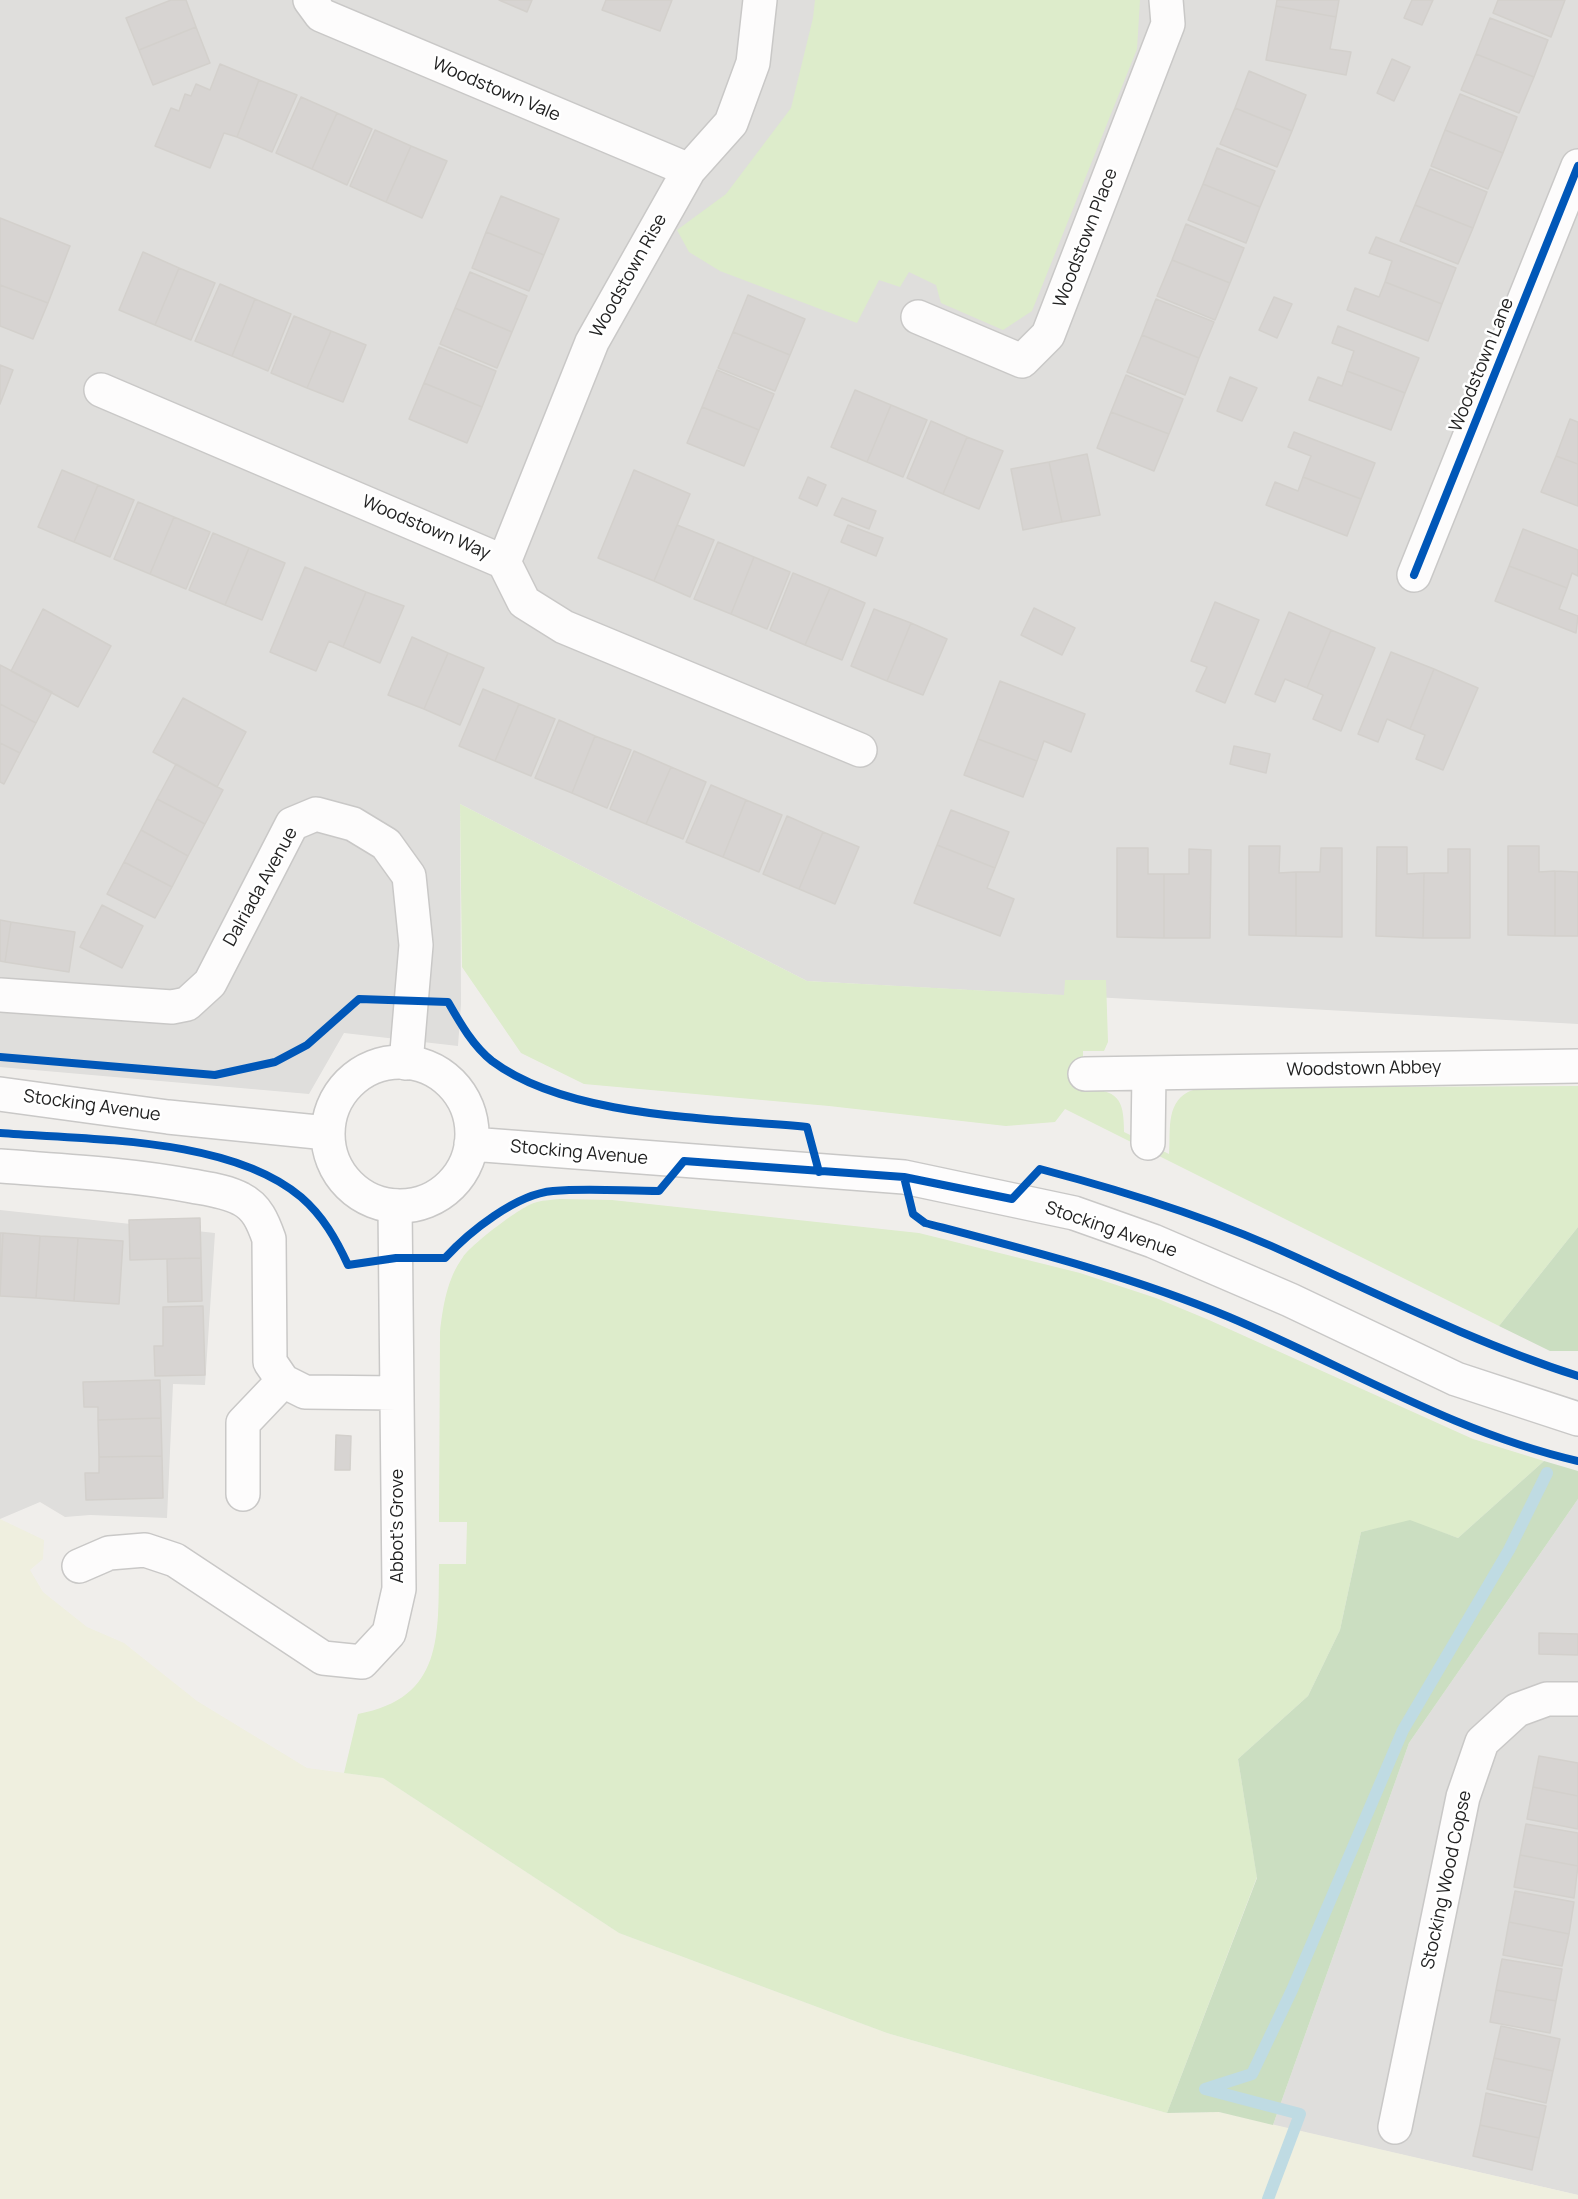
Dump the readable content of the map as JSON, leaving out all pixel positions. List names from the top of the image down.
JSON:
{
  "streets": {
    "street": [
      "Woodstown Vale",
      "Woodstown Place",
      "Woodstown Rise",
      "Woodstown Lane",
      "Woodstown Way",
      "Dalriada Avenue",
      "Woodstown Abbey",
      "Stocking Avenue",
      "Abbot's Grove",
      "Stocking Wood Copse"
    ]
  },
  "crossings": [
    ["Woodstown Vale", "Woodstown Rise"],
    ["Woodstown Rise", "Woodstown Way"],
    ["Dalriada Avenue", "Stocking Avenue"],
    ["Dalriada Avenue", "Abbot's Grove"],
    ["Stocking Avenue", "Abbot's Grove"]
  ]
}
